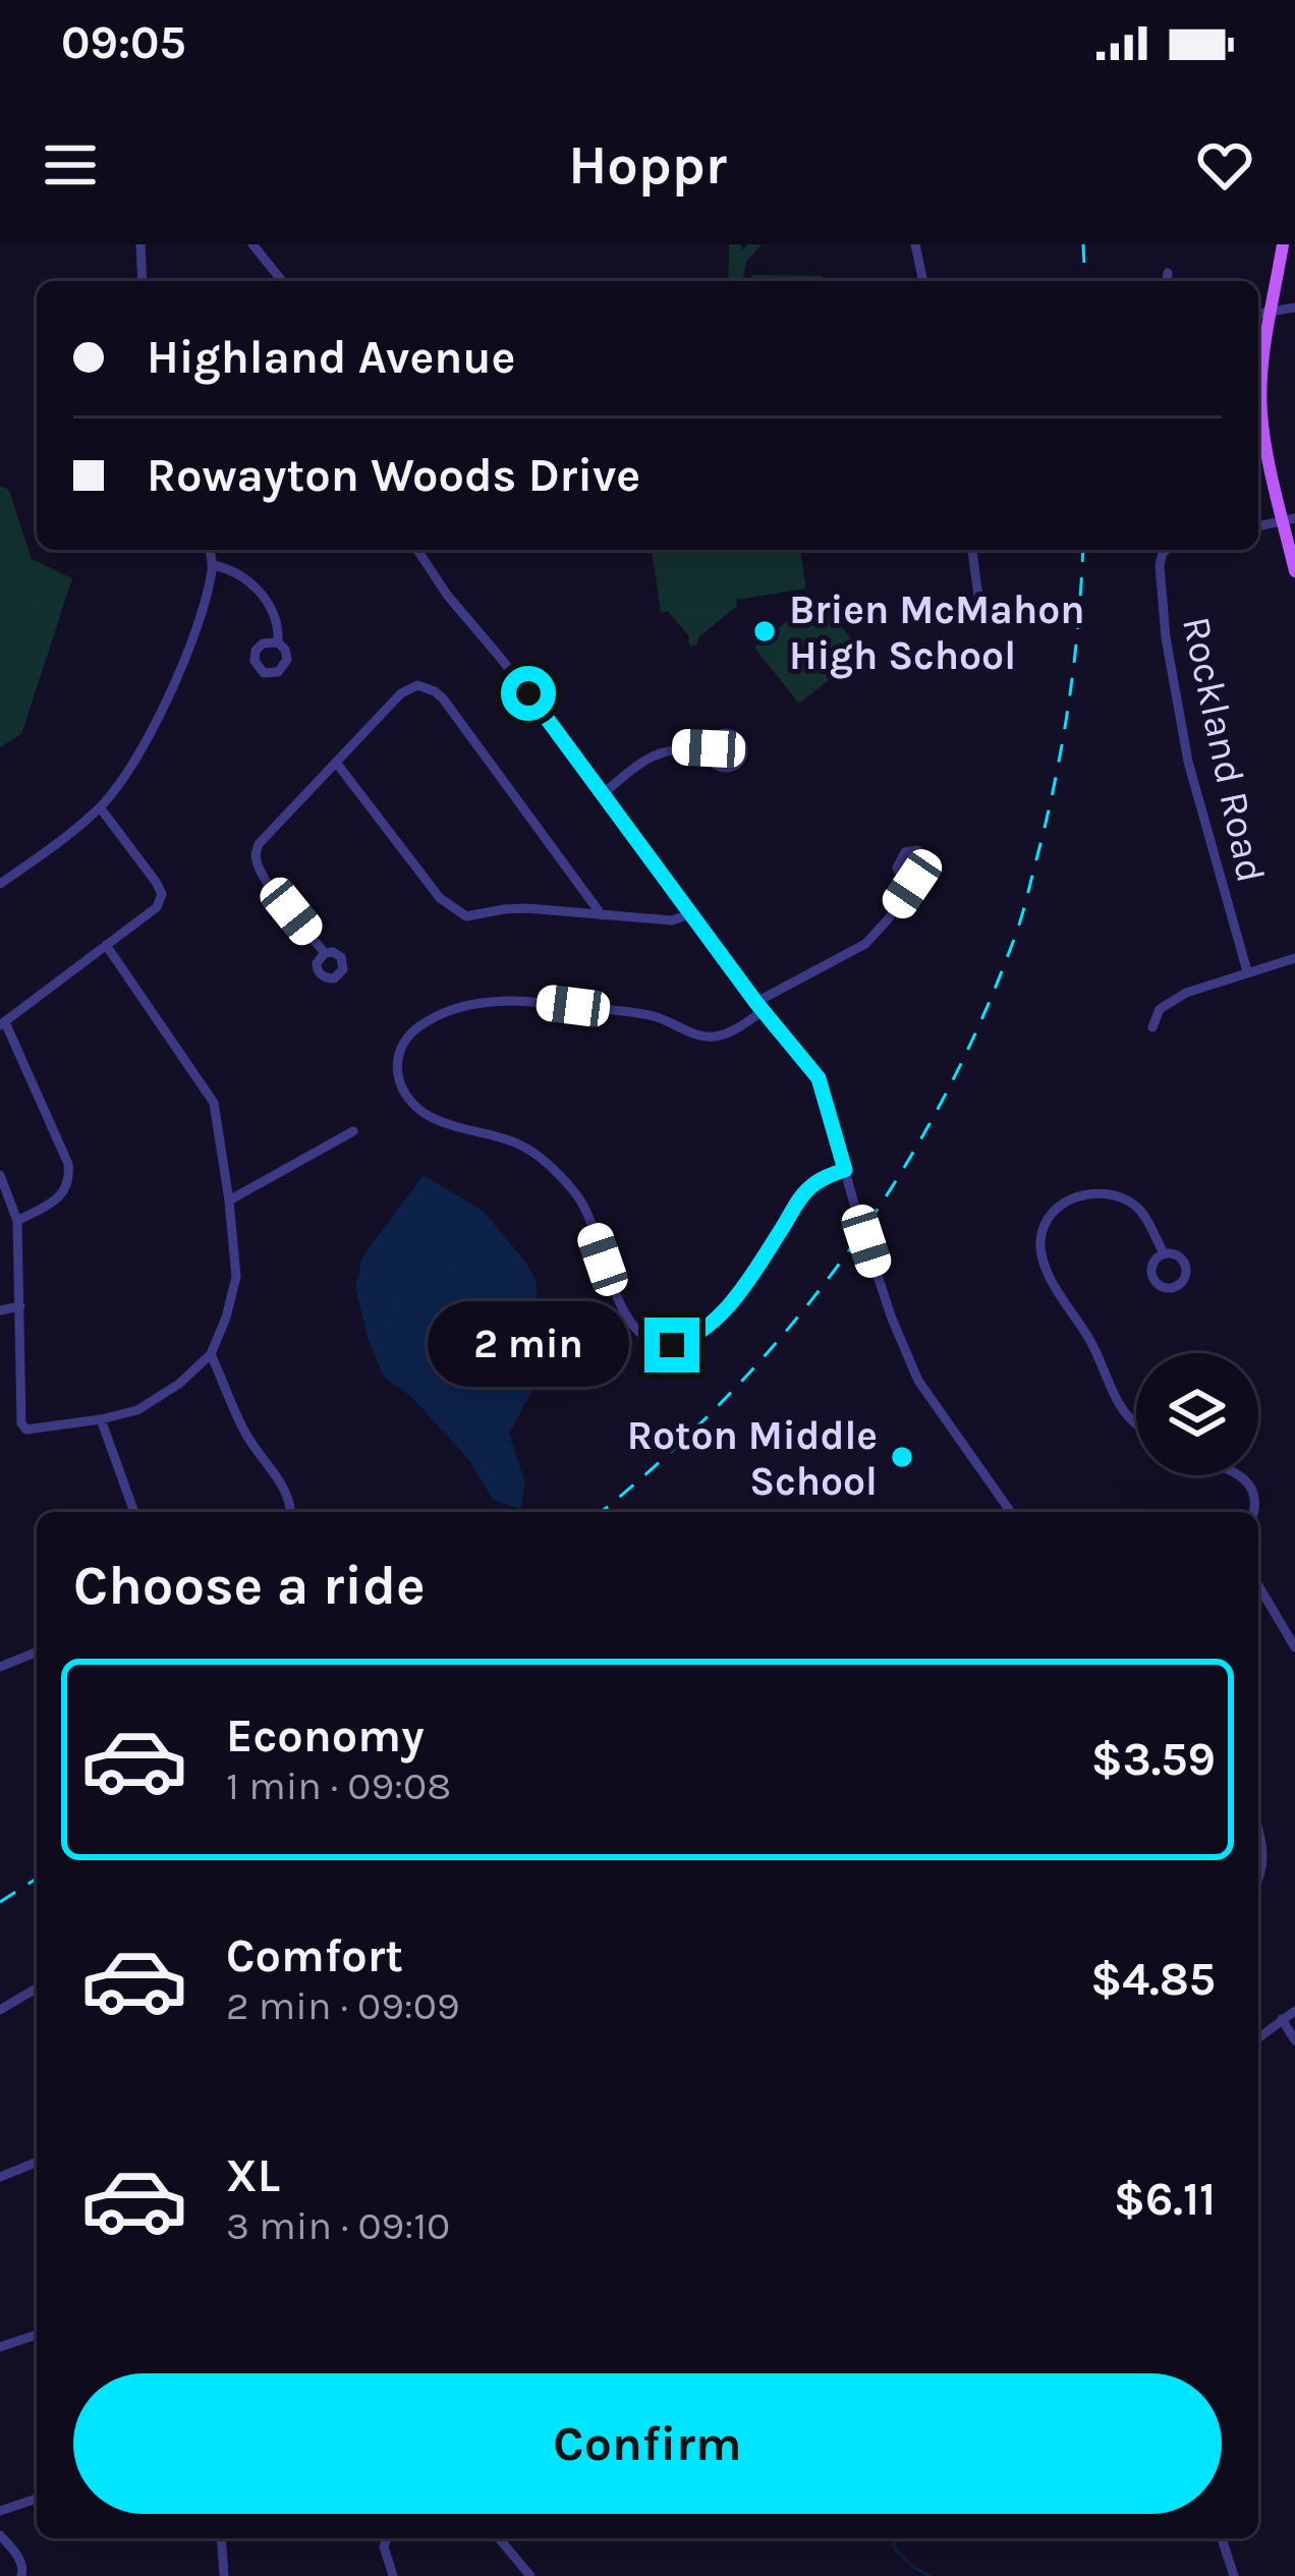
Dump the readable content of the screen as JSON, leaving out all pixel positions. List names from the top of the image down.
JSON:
{
  "streets": {
    "street": ["Rockland Road"]
  },
  "places": ["Brien McMahon High School", "Roton Middle School"],
  "page": {
    "status": "09:05",
    "header": "Hoppr",
    "banner": ["Highland Avenue", "Rowayton Woods Drive"],
    "bubble": "2 min",
    "heading": "Choose a ride",
    "list": [
      {
        "name": "Economy",
        "note": "1 min · 09:08",
        "value": "$3.59"
      },
      {
        "name": "Comfort",
        "note": "2 min · 09:09",
        "value": "$4.85"
      },
      {
        "name": "XL",
        "note": "3 min · 09:10",
        "value": "$6.11"
      }
    ],
    "buttons": "Confirm"
  }
}
